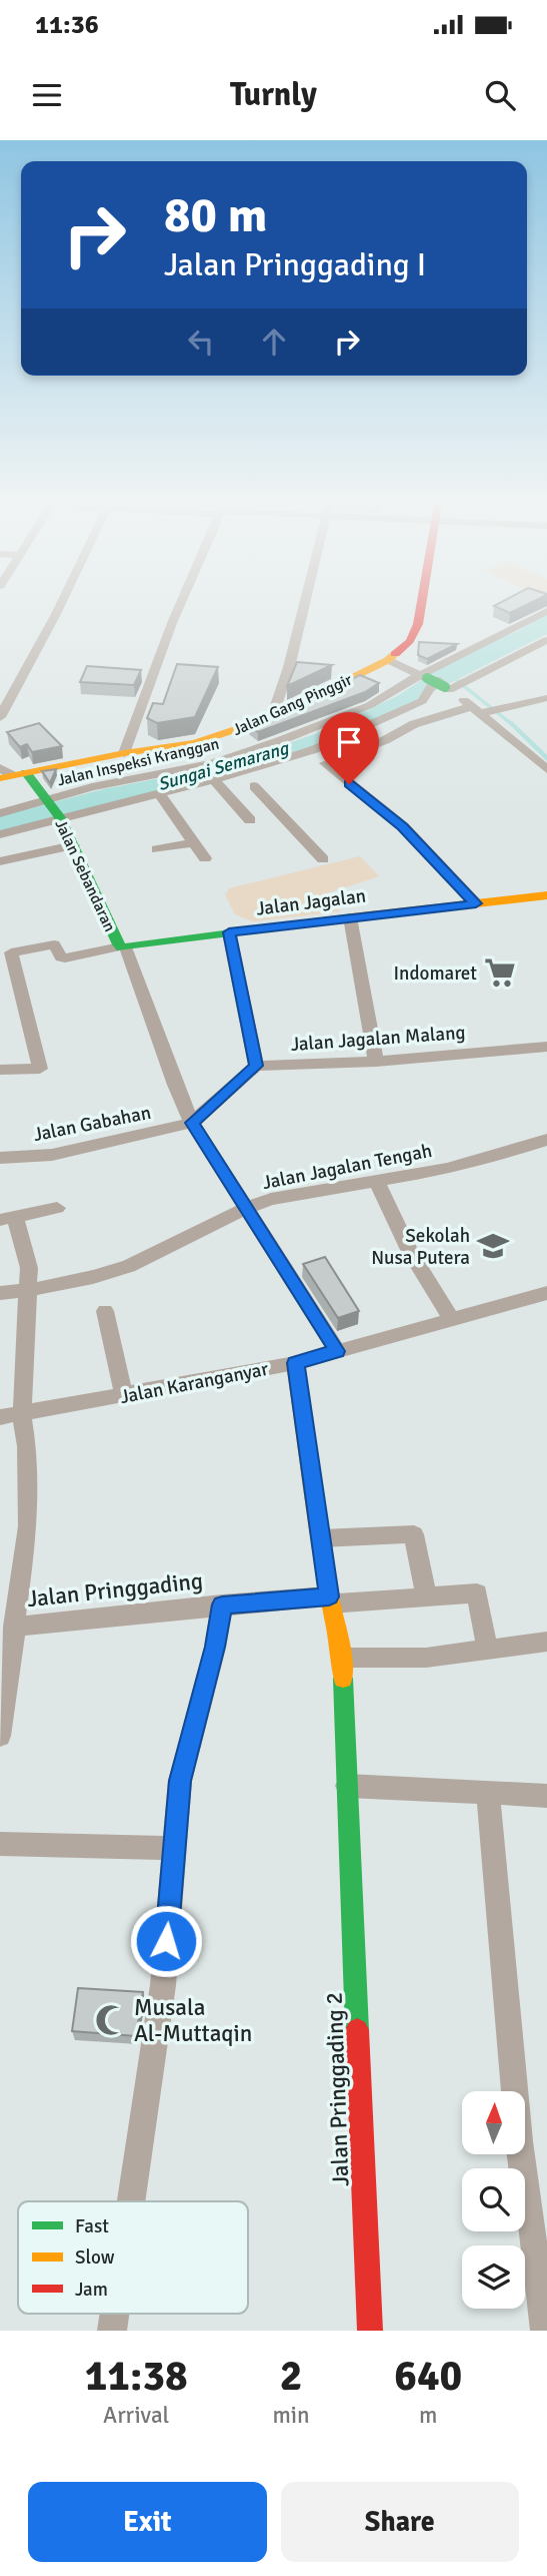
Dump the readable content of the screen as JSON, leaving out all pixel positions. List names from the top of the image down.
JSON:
{
  "streets": {
    "street": [
      "Jalan Gang Pinggir",
      "Jalan Inspeksi Kranggan",
      "Jalan Sebandaran",
      "Jalan Jagalan",
      "Jalan Jagalan Malang",
      "Jalan Gabahan",
      "Jalan Jagalan Tengah",
      "Jalan Karanganyar",
      "Jalan Pringgading",
      "Jalan Pringgading 2"
    ]
  },
  "crossings": [
    ["Jalan Gang Pinggir", "Jalan Sebandaran"],
    ["Jalan Inspeksi Kranggan", "Jalan Sebandaran"],
    ["Jalan Sebandaran", "Jalan Jagalan"],
    ["Jalan Sebandaran", "Jalan Gabahan"],
    ["Jalan Sebandaran", "Jalan Jagalan Tengah"],
    ["Jalan Sebandaran", "Jalan Karanganyar"],
    ["Jalan Karanganyar", "Jalan Pringgading 2"],
    ["Jalan Pringgading", "Jalan Pringgading 2"]
  ],
  "water": ["Sungai Semarang"],
  "places": {
    "supermarket": ["Indomaret"],
    "school or university": ["Sekolah Nusa Putera"],
    "mosque": ["Musala Al-Muttaqin"]
  },
  "legend": ["Fast", "Slow", "Jam"],
  "north": "top",
  "page": {
    "status": "11:36",
    "header": "Turnly",
    "turn": ["80 m", "Jalan Pringgading I"],
    "eta": [
      "11:38",
      "Arrival",
      "2",
      "min",
      "640",
      "m"
    ],
    "buttons": ["Exit", "Share"]
  }
}
